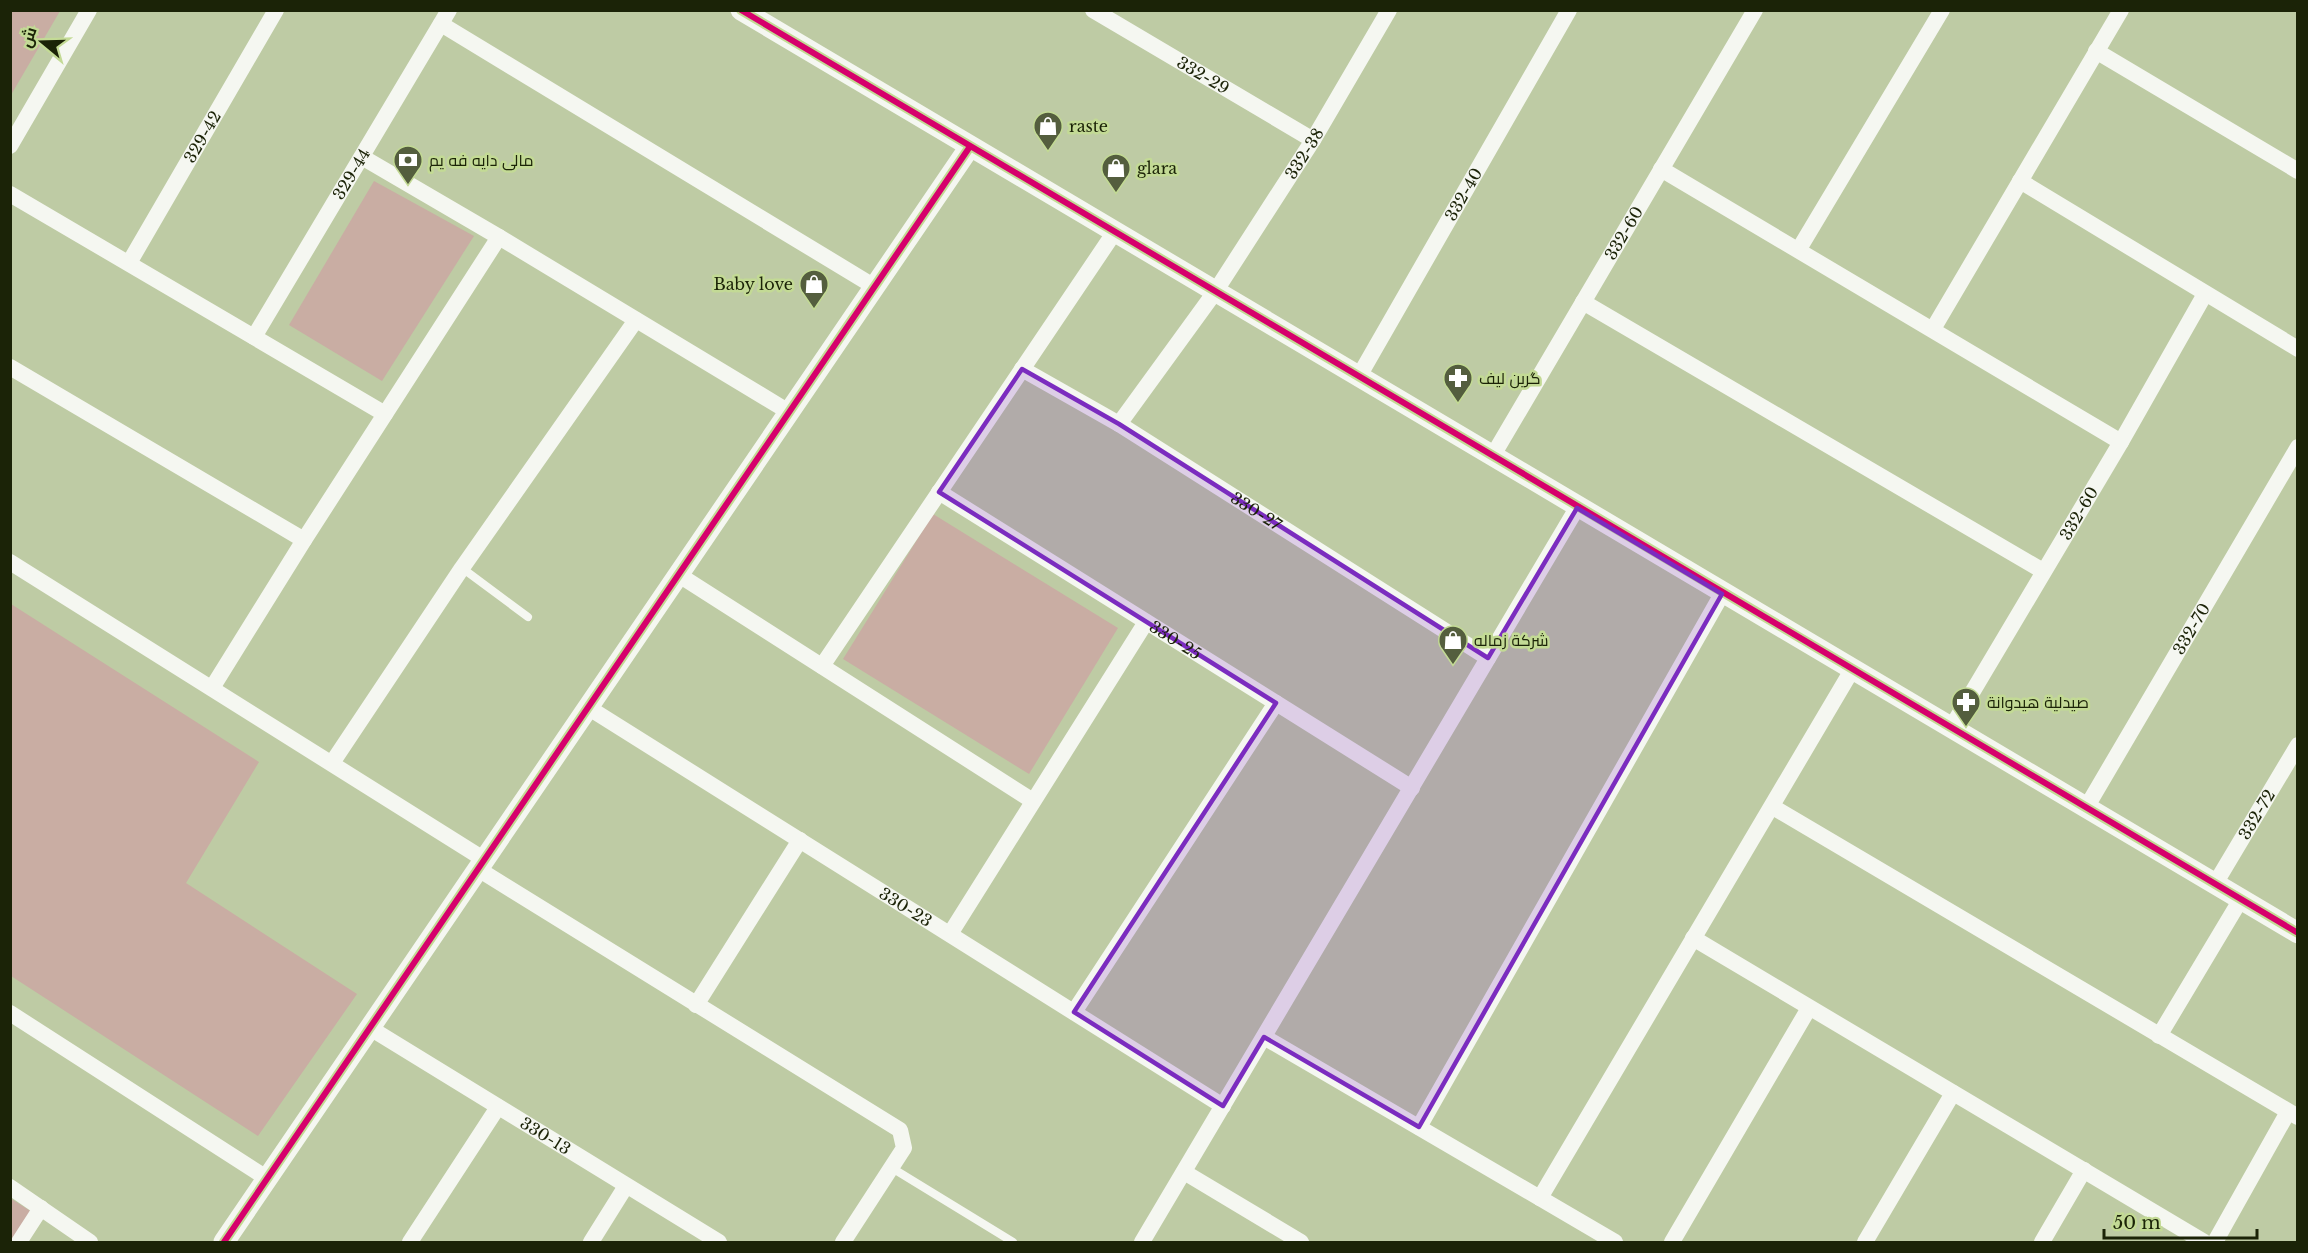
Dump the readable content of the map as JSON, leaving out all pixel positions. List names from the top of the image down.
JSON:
{
  "streets": {
    "street": [
      "332-29",
      "329-42",
      "332-38",
      "329-44",
      "332-40",
      "332-60",
      "330-27",
      "332-70",
      "330-25",
      "332-72",
      "330-23",
      "330-13"
    ]
  },
  "crossings": [
    ["332-29", "332-38"],
    ["332-38", "330-27"]
  ],
  "places": {
    "shop": [
      "raste",
      "glara",
      "Baby love",
      "شركة زماله"
    ],
    "bank": ["مالى دايه فه يم"],
    "pharmacy": ["گرین لیف", "صيدلية هيدوانة"]
  },
  "scale_bar": "50 m",
  "north": "left"
}
